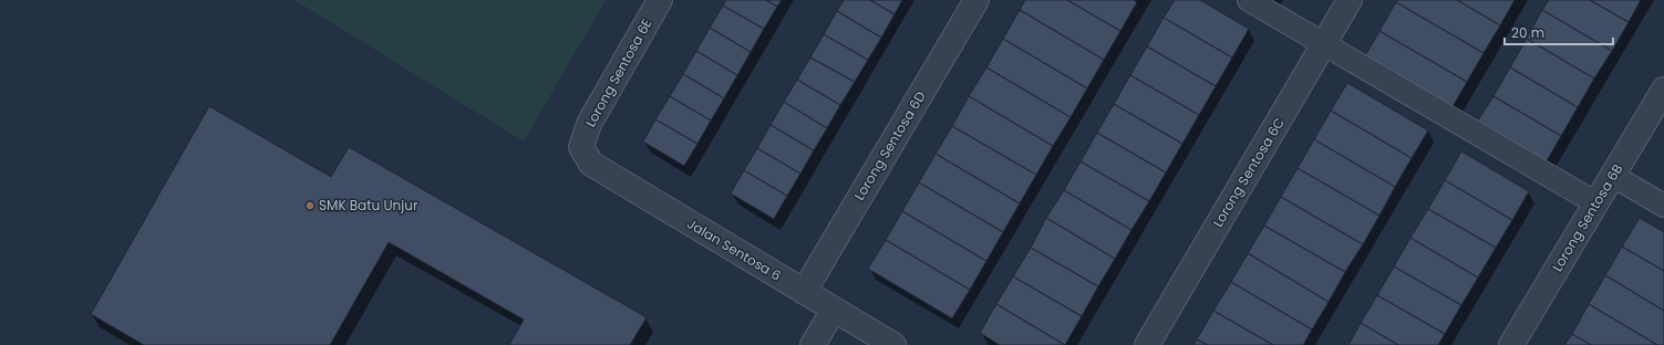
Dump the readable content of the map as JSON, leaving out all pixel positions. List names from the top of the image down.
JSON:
{
  "streets": {
    "street": [
      "Lorong Sentosa 6E",
      "Lorong Sentosa 6D",
      "Lorong Sentosa 6C",
      "Lorong Sentosa 6B",
      "Jalan Sentosa 6"
    ]
  },
  "crossings": [
    ["Lorong Sentosa 6E", "Jalan Sentosa 6"],
    ["Lorong Sentosa 6D", "Jalan Sentosa 6"]
  ],
  "places": ["SMK Batu Unjur"],
  "scale_bar": "20 m"
}
